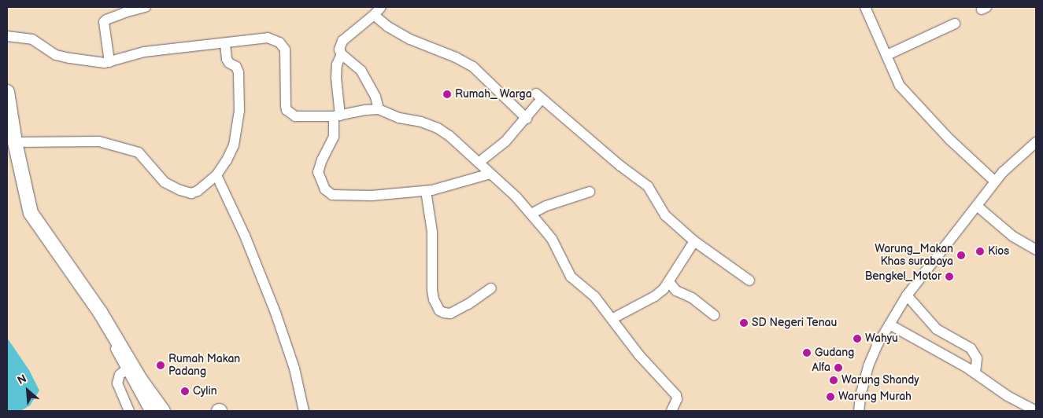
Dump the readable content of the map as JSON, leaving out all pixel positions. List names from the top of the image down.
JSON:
{
  "places": [
    "Rumah_ Warga",
    "Kios",
    "Warung_Makan Khas surabaya",
    "Bengkel_Motor",
    "SD Negeri Tenau",
    "Wahyu",
    "Gudang",
    "Rumah Makan Padang",
    "Alfa",
    "Warung Shandy",
    "Cylin",
    "Warung Murah"
  ],
  "north": "top left"
}
